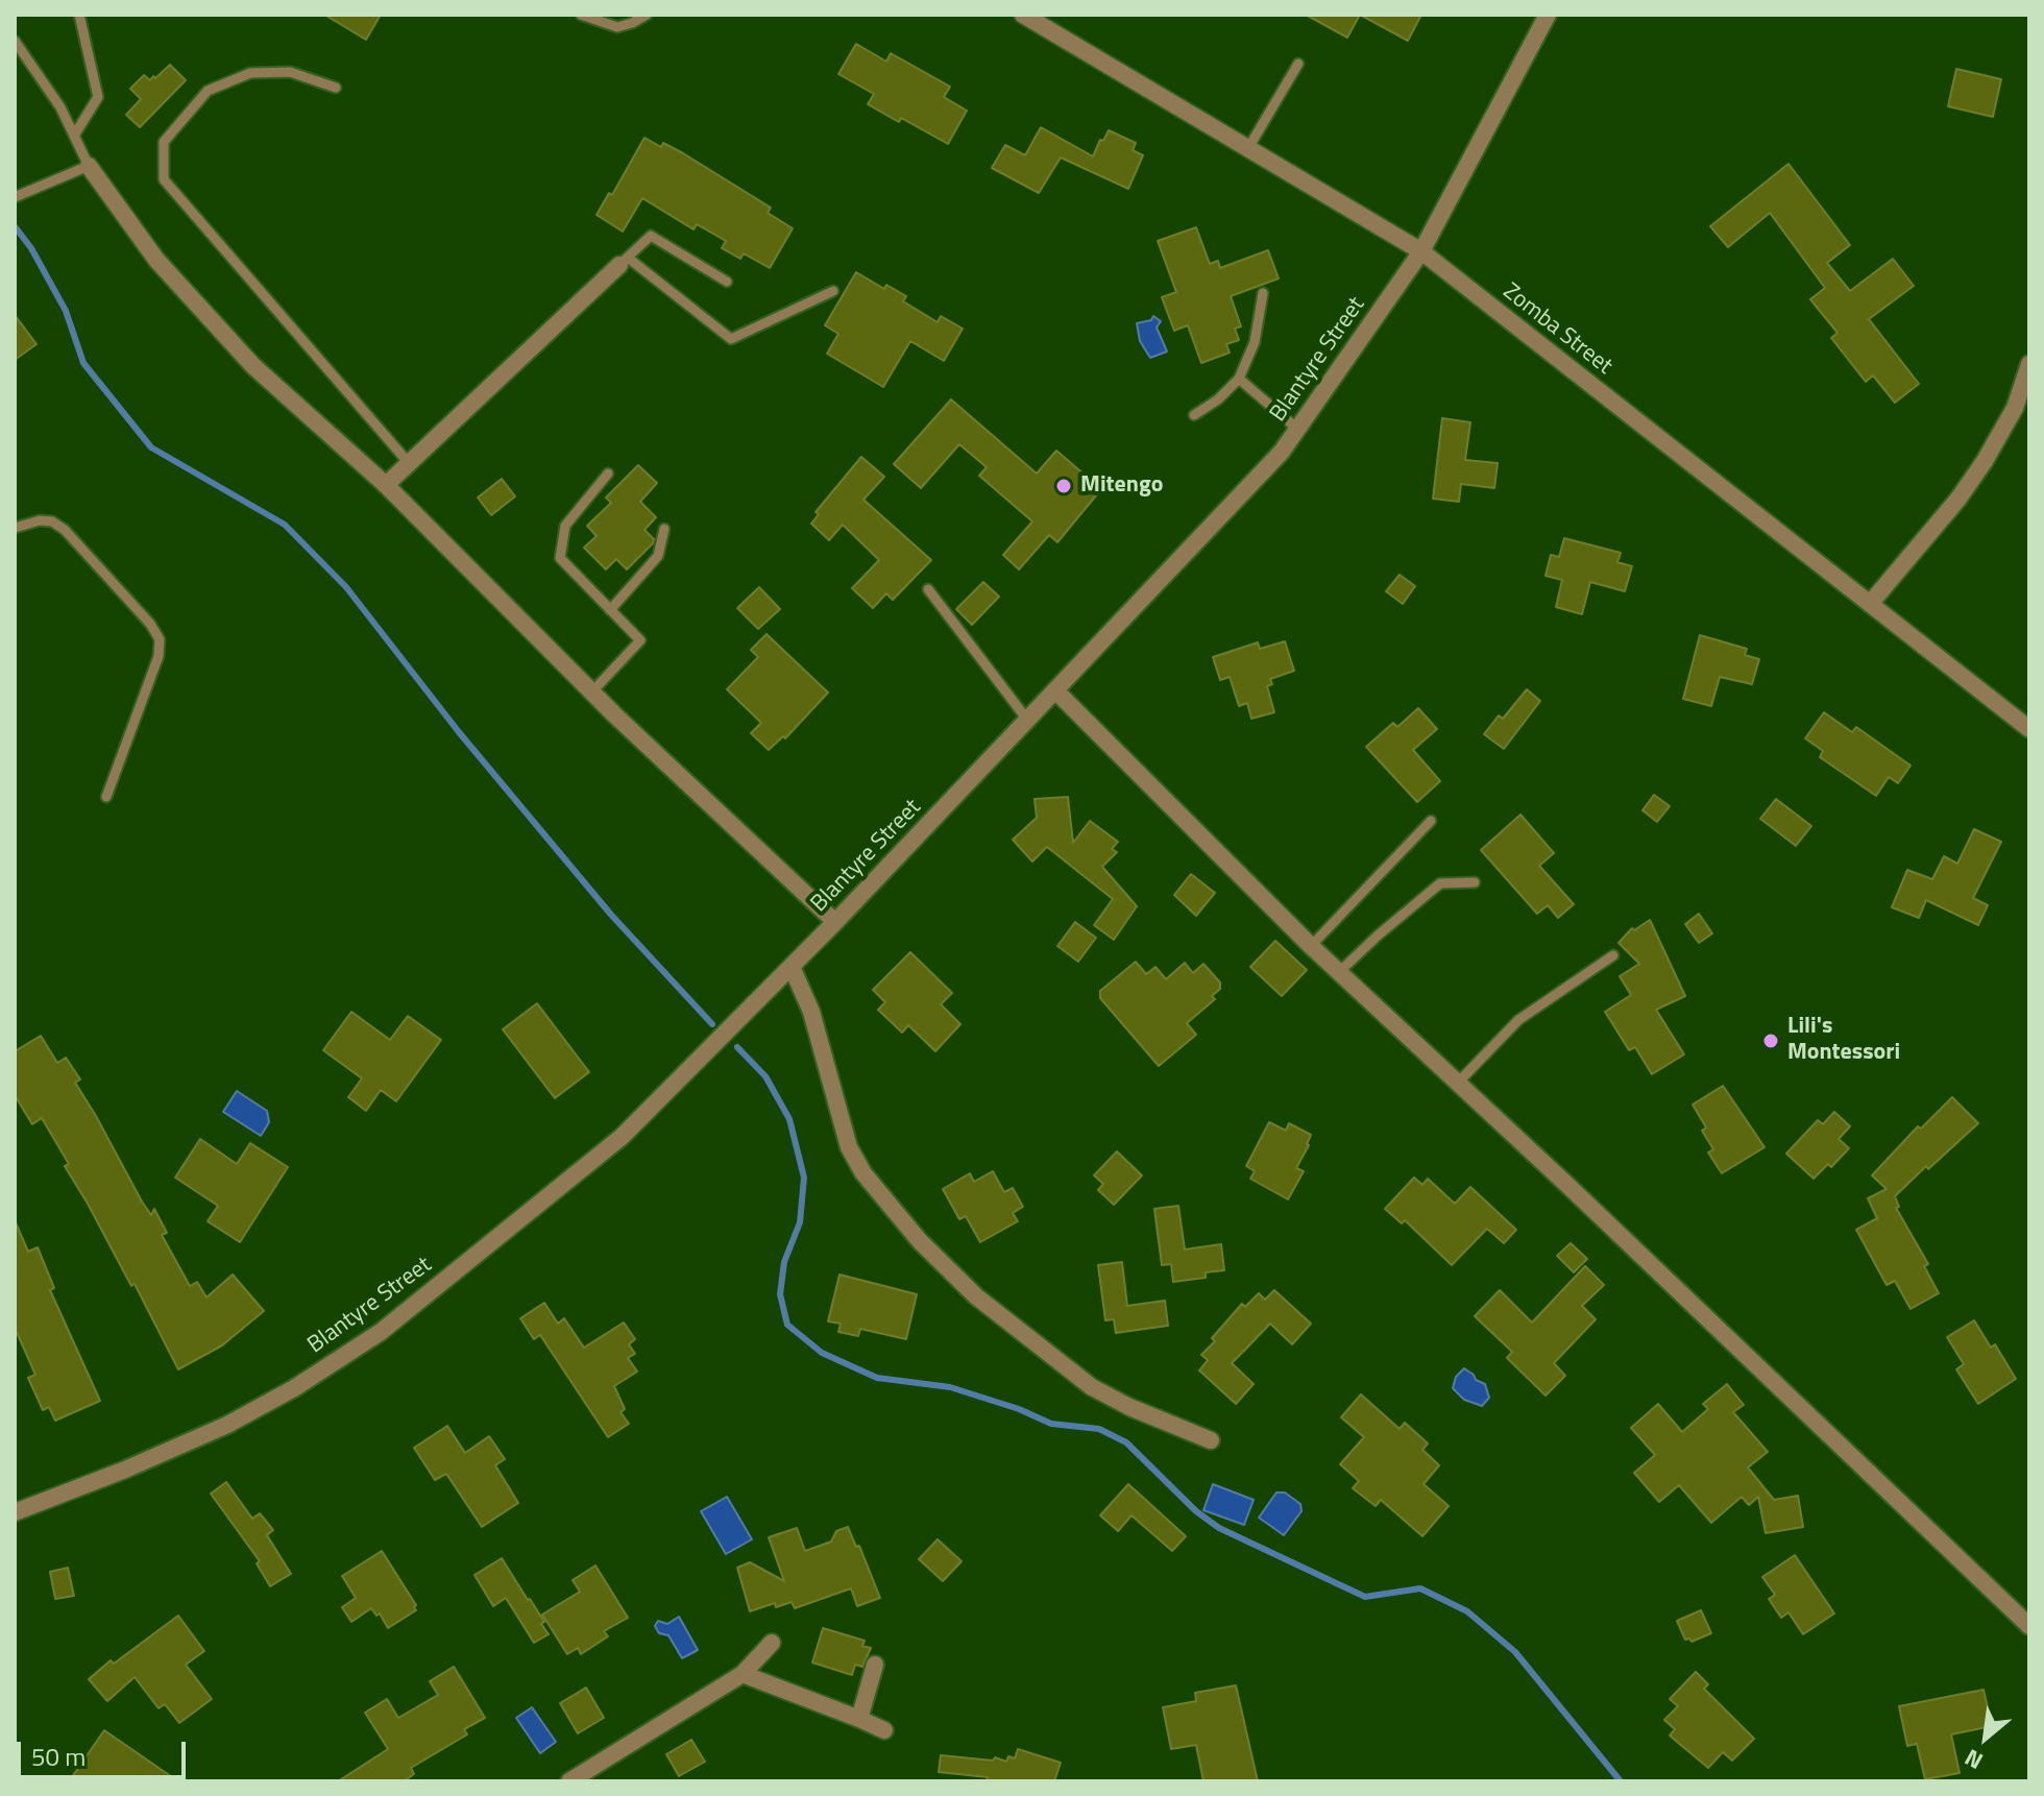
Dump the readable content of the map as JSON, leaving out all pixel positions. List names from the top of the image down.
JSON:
{
  "streets": {
    "street": ["Zomba Street", "Blantyre Street"]
  },
  "crossings": [
    ["Zomba Street", "Blantyre Street"]
  ],
  "places": ["Mitengo", "Lili's Montessori"],
  "scale_bar": "50 m",
  "north": "bottom left"
}
